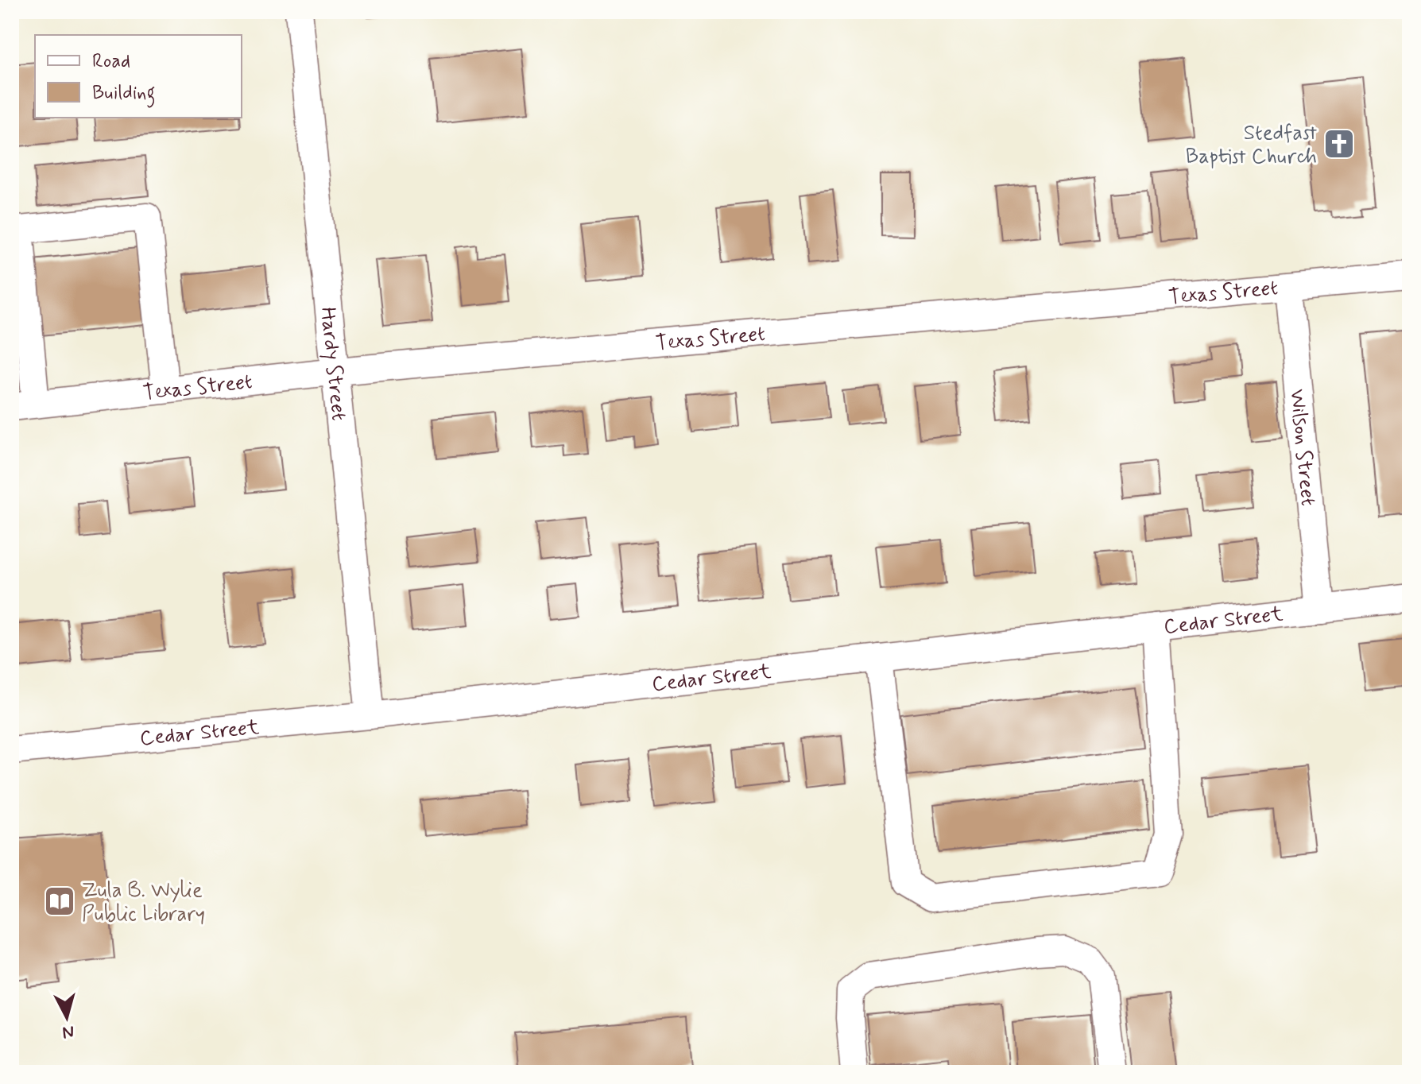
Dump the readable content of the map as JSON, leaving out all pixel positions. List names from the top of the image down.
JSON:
{
  "streets": {
    "street": [
      "Texas Street",
      "Hardy Street",
      "Wilson Street",
      "Cedar Street"
    ]
  },
  "crossings": [
    ["Texas Street", "Hardy Street"],
    ["Texas Street", "Wilson Street"],
    ["Hardy Street", "Cedar Street"],
    ["Wilson Street", "Cedar Street"]
  ],
  "places": {
    "church": ["Stedfast Baptist Church"],
    "library": ["Zula B. Wylie Public Library"]
  },
  "legend": ["Road", "Building"],
  "north": "bottom"
}
